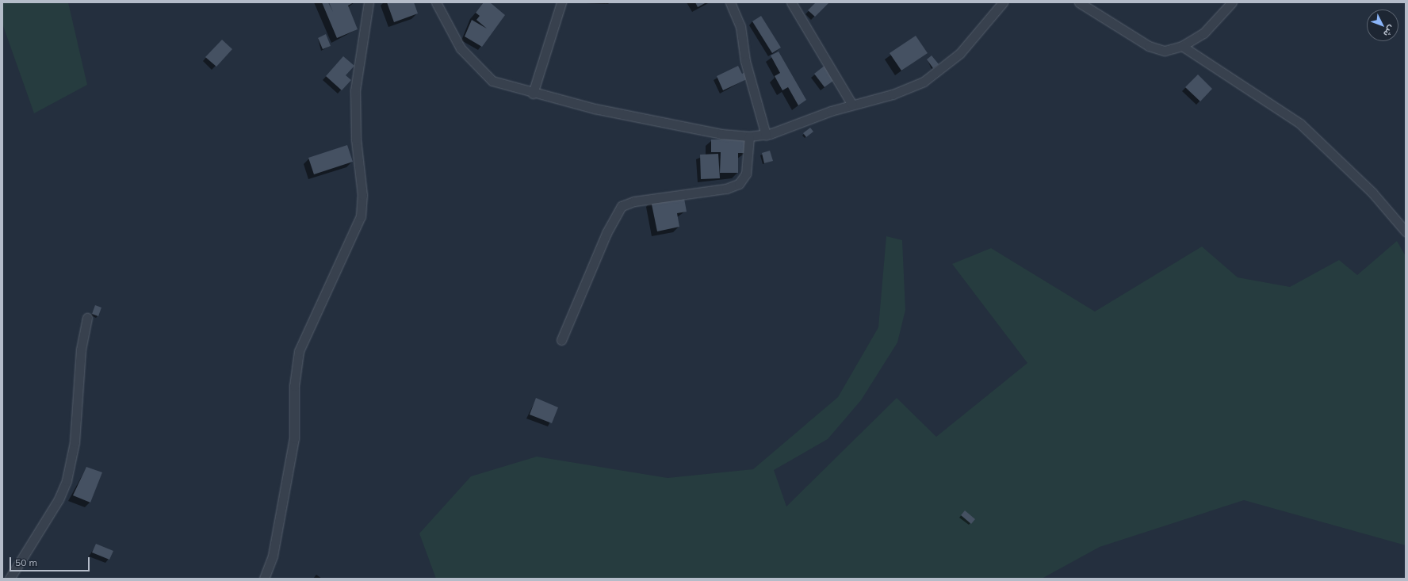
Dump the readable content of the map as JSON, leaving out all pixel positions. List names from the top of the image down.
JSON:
{
  "scale_bar": "50 m",
  "north": "bottom right"
}
